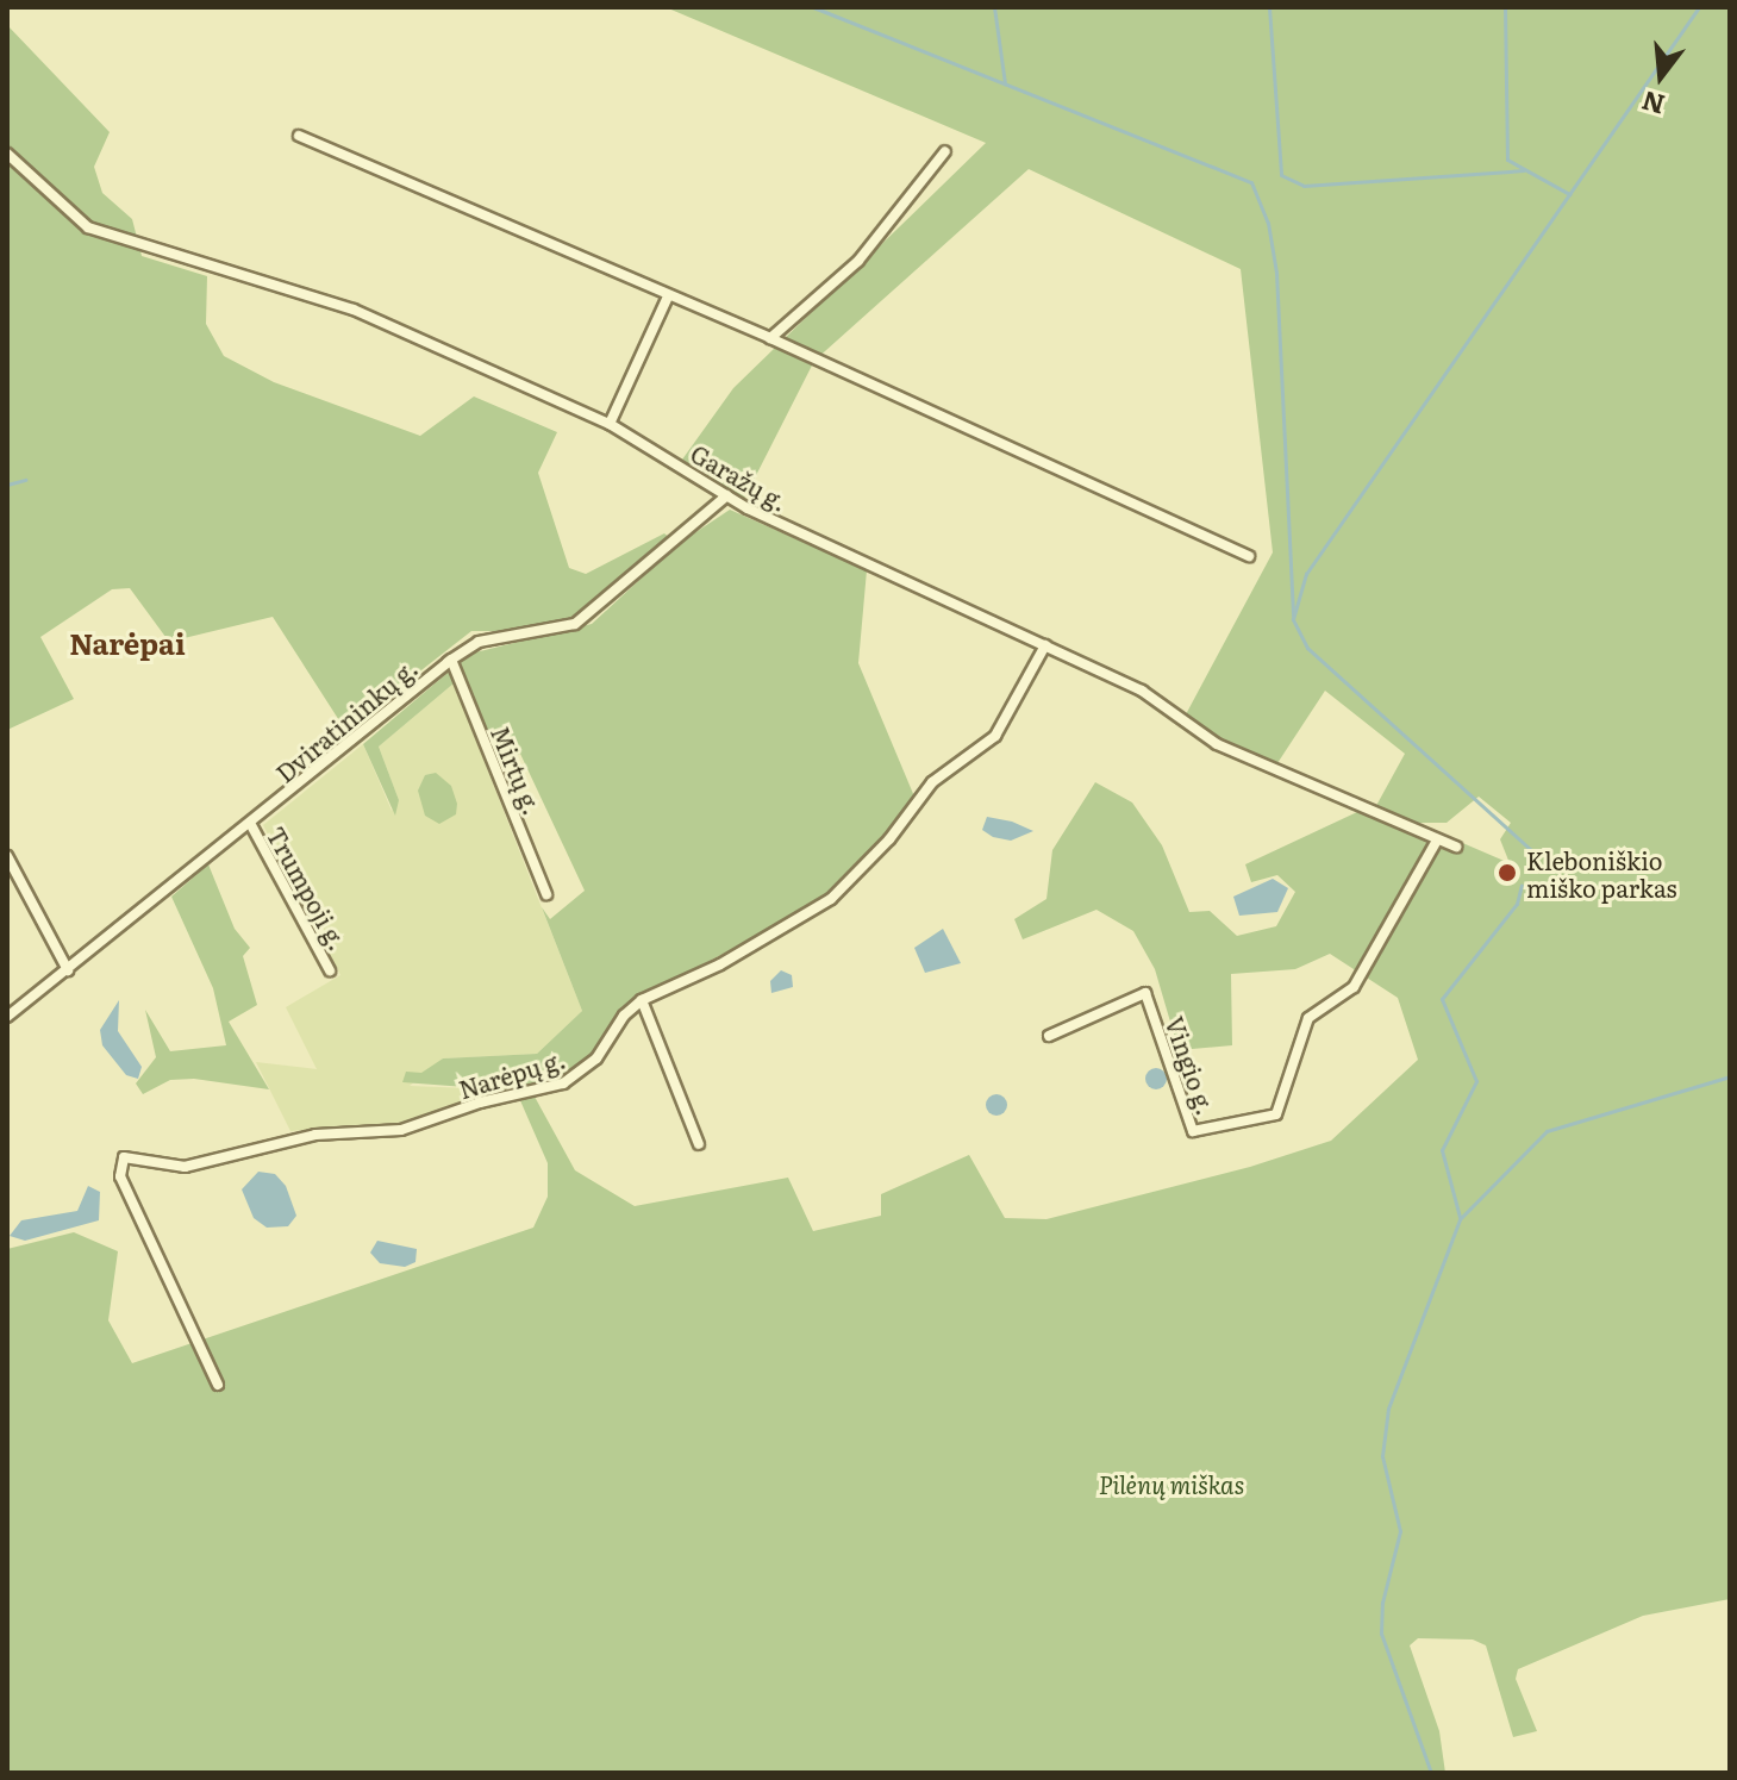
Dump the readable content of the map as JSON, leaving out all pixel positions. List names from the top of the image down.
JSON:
{
  "streets": {
    "street": [
      "Garažų g.",
      "Dviratininkų g.",
      "Mirtų g.",
      "Trumpoji g.",
      "Vingio g.",
      "Narėpų g."
    ]
  },
  "crossings": [
    ["Garažų g.", "Dviratininkų g."],
    ["Garažų g.", "Vingio g."],
    ["Garažų g.", "Narėpų g."],
    ["Dviratininkų g.", "Mirtų g."],
    ["Dviratininkų g.", "Trumpoji g."]
  ],
  "districts": ["Narėpai"],
  "parks": ["Pilėnų miškas"],
  "places": ["Kleboniškio miško parkas"],
  "north": "bottom"
}
